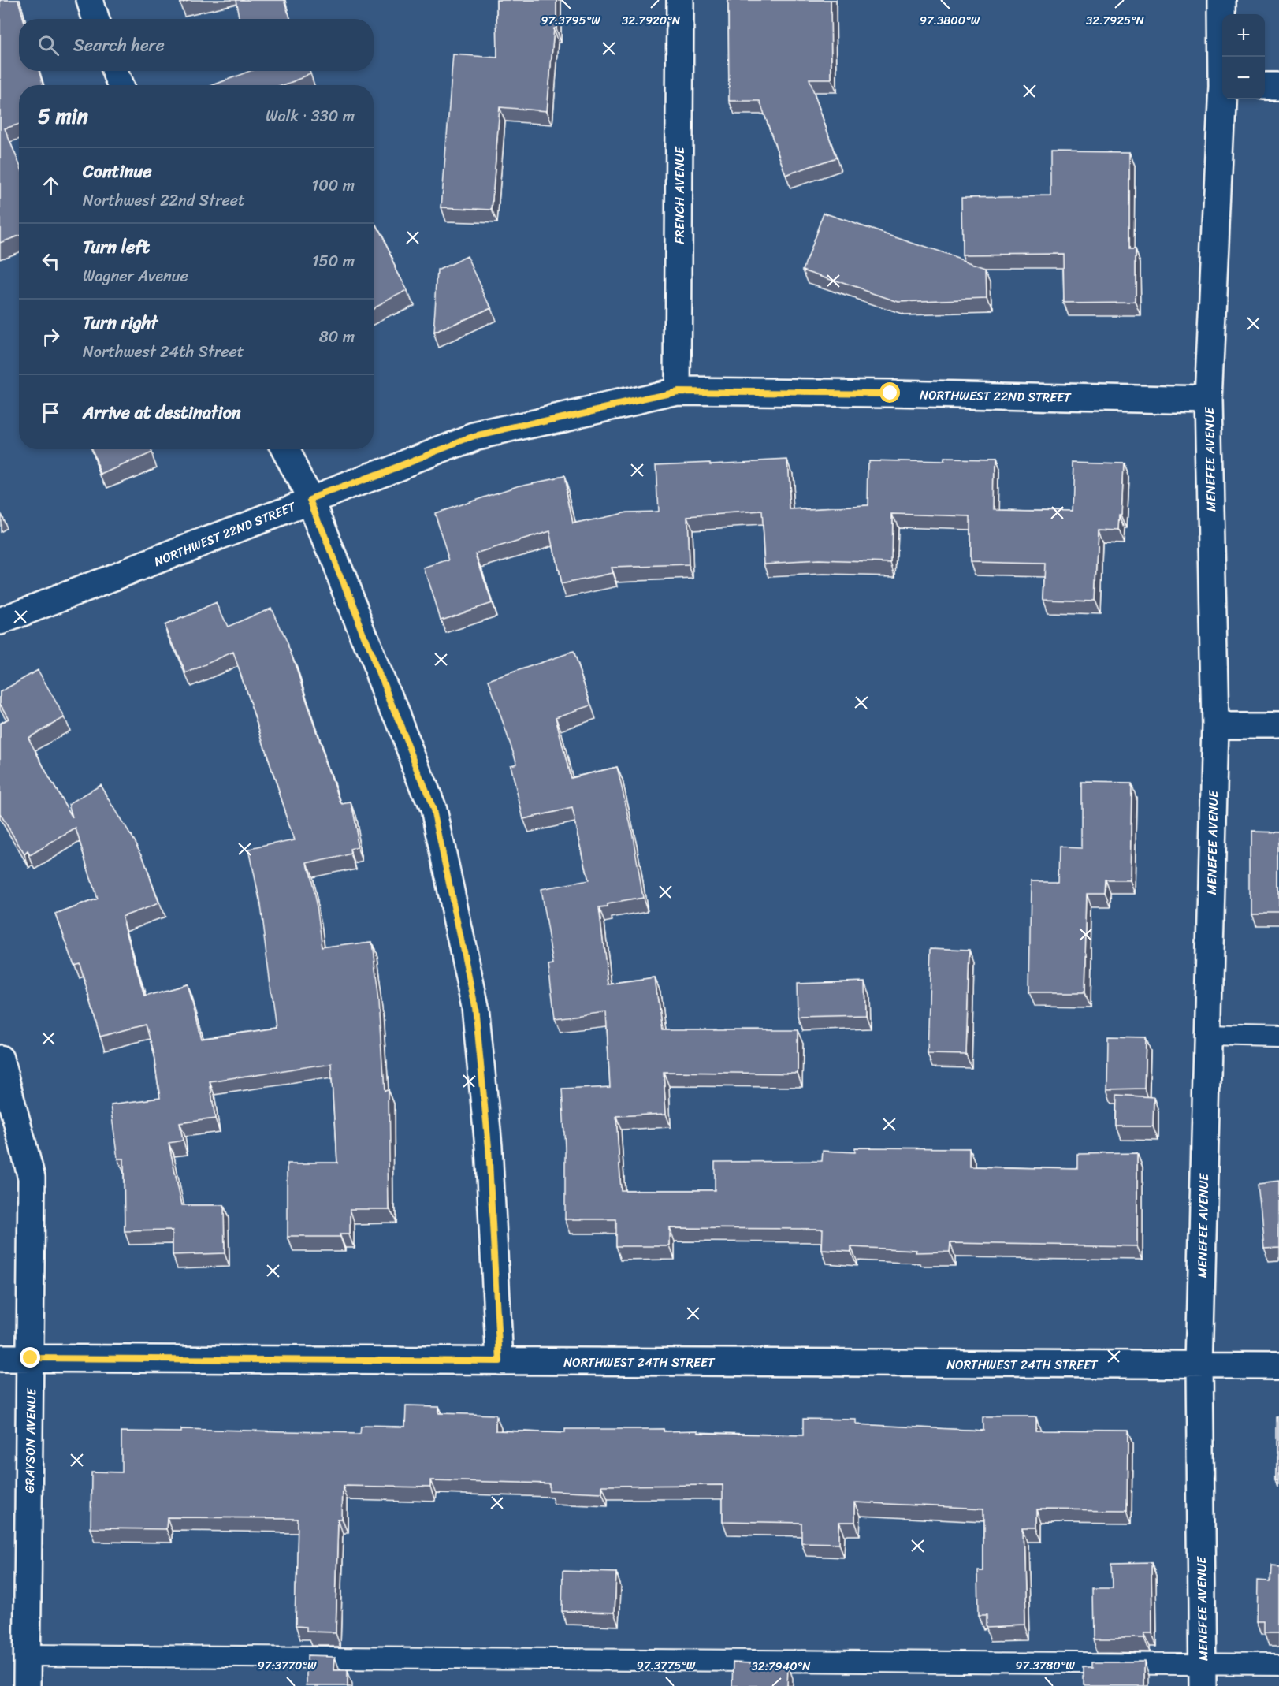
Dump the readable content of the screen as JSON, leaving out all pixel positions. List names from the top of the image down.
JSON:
{
  "streets": {
    "street": [
      "FRENCH AVENUE",
      "NORTHWEST 22ND STREET",
      "MENEFEE AVENUE",
      "NORTHWEST 24TH STREET",
      "GRAYSON AVENUE"
    ]
  },
  "crossings": [
    ["FRENCH AVENUE", "NORTHWEST 22ND STREET"],
    ["NORTHWEST 22ND STREET", "MENEFEE AVENUE"],
    ["MENEFEE AVENUE", "NORTHWEST 24TH STREET"],
    ["NORTHWEST 24TH STREET", "GRAYSON AVENUE"]
  ],
  "page": {
    "map_buttons": ["+", "−"],
    "search": "Search here",
    "heading": ["5 min", "Walk · 330 m"],
    "list": [
      ["Continue", "Northwest 22nd Street", "100 m"],
      ["Turn left", "Wagner Avenue", "150 m"],
      ["Turn right", "Northwest 24th Street", "80 m"],
      "Arrive at destination"
    ]
  },
  "coordinates": [
    "32.7920°N",
    "32.7925°N",
    "97.3795°W",
    "97.3800°W",
    "97.3770°W",
    "97.3775°W",
    "97.3780°W",
    "32.7940°N"
  ]
}
